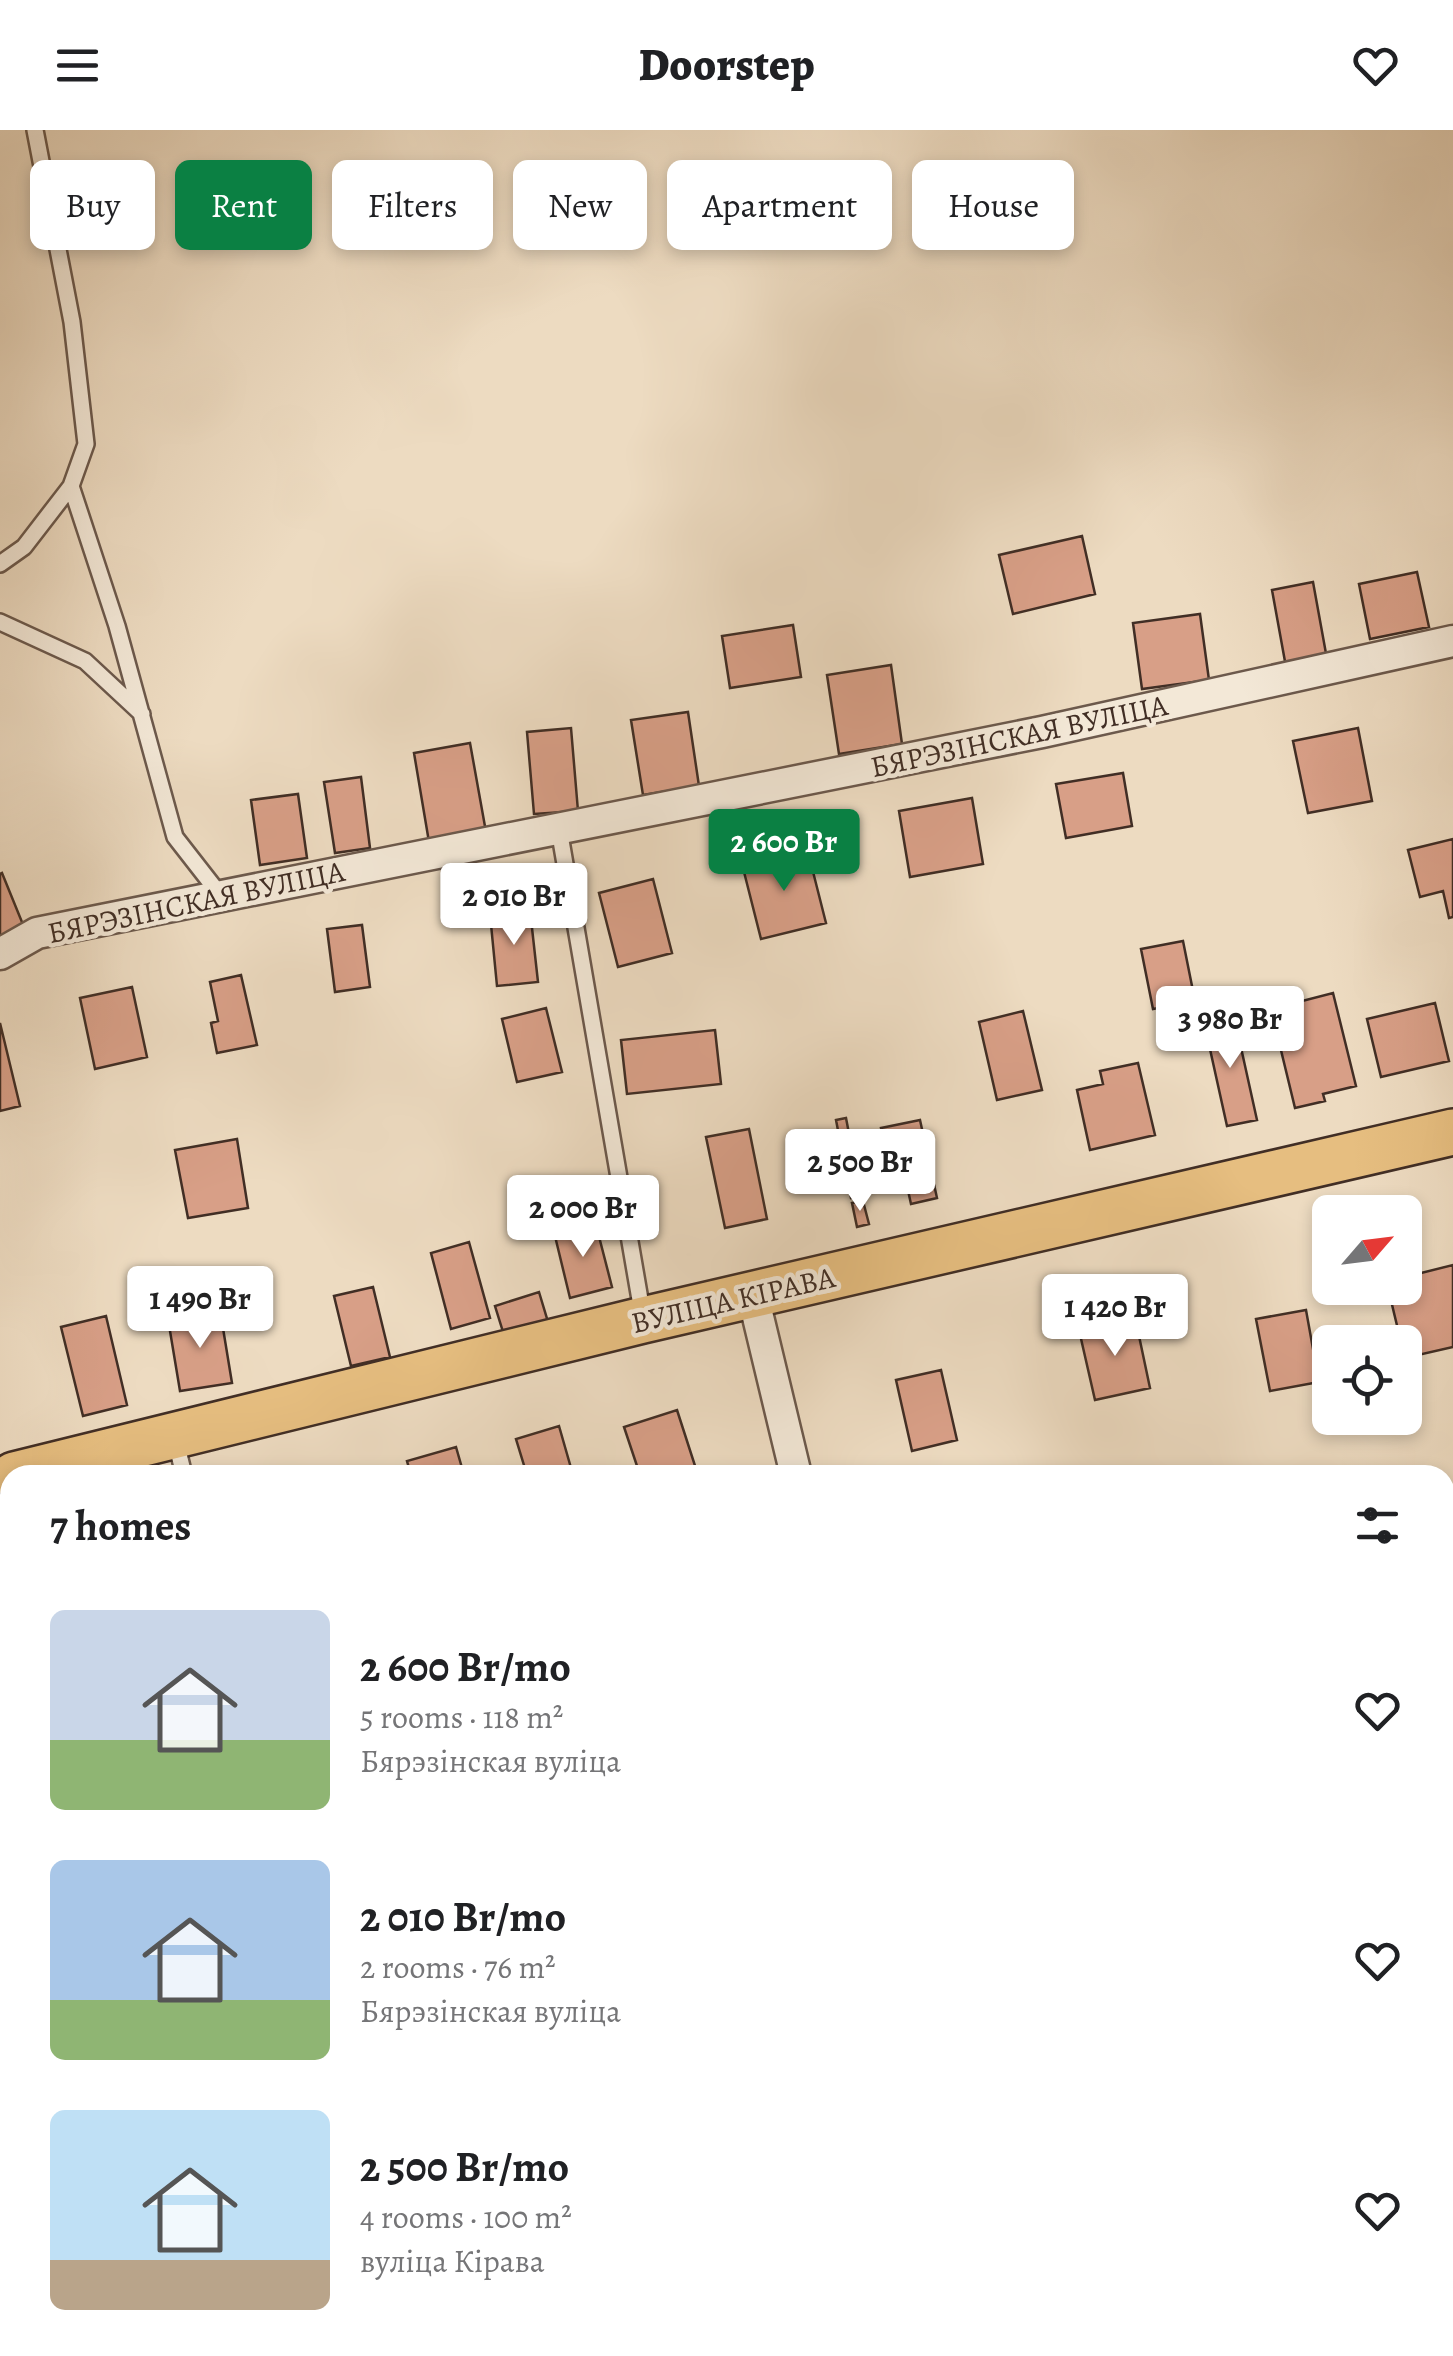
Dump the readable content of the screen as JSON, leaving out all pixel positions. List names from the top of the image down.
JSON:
{
  "streets": {
    "main road": ["ВУЛІЦА КІРАВА"],
    "street": ["БЯРЭЗІНСКАЯ ВУЛІЦА"]
  },
  "north": "top right",
  "page": {
    "header": "Doorstep",
    "chip": [
      "Buy",
      "Rent",
      "Filters",
      "New",
      "Apartment",
      "House"
    ],
    "price": [
      "2 600 Br",
      "2 010 Br",
      "3 980 Br",
      "2 500 Br",
      "2 000 Br",
      "1 490 Br",
      "1 420 Br"
    ],
    "heading": "7 homes",
    "list": [
      {
        "name": "2 600 Br/mo",
        "note": "5 rooms · 118 m² · Бярэзінская вуліца"
      },
      {
        "name": "2 010 Br/mo",
        "note": "2 rooms · 76 m² · Бярэзінская вуліца"
      },
      {
        "name": "2 500 Br/mo",
        "note": "4 rooms · 100 m² · вуліца Кірава"
      }
    ]
  }
}
